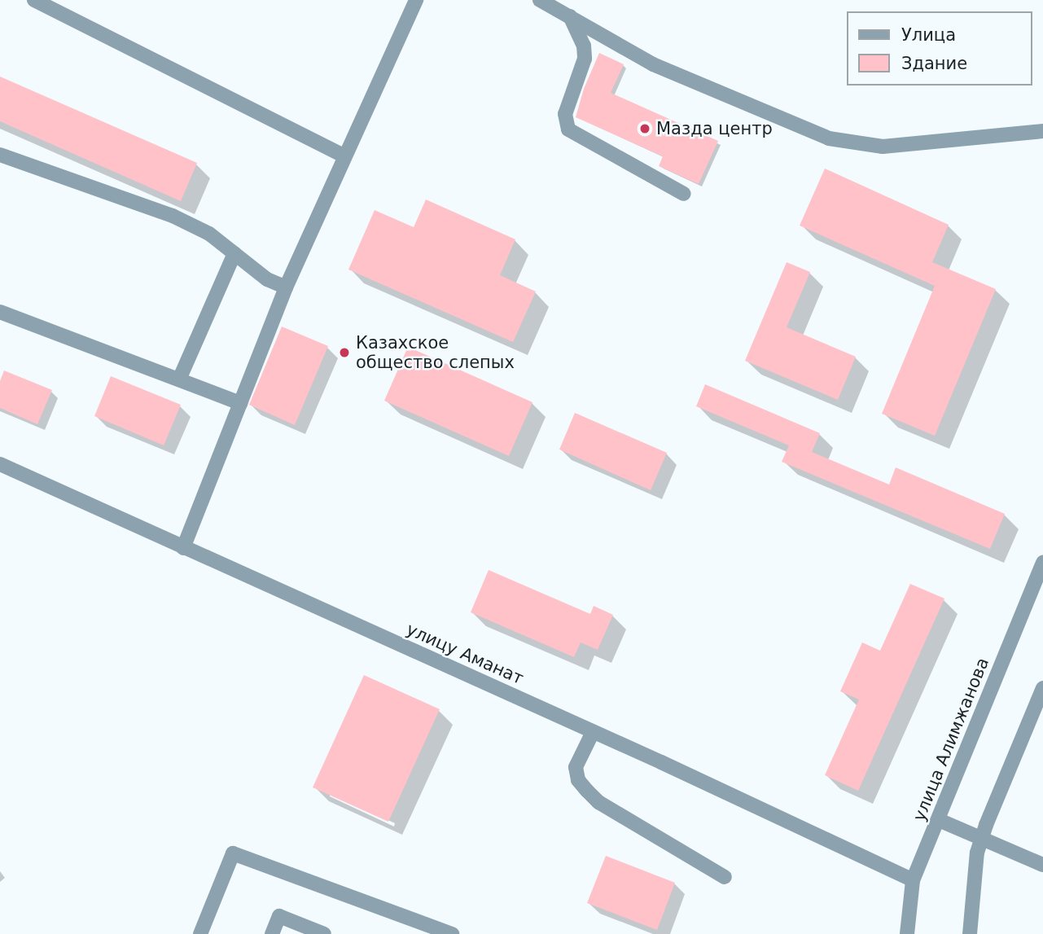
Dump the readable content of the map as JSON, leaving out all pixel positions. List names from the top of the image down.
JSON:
{
  "streets": {
    "street": ["улицу Аманат", "улица Алимжанова"]
  },
  "crossings": [
    ["улицу Аманат", "улица Алимжанова"]
  ],
  "places": ["Мазда центр", "Казахское общество слепых"],
  "legend": ["Улица", "Здание"]
}
